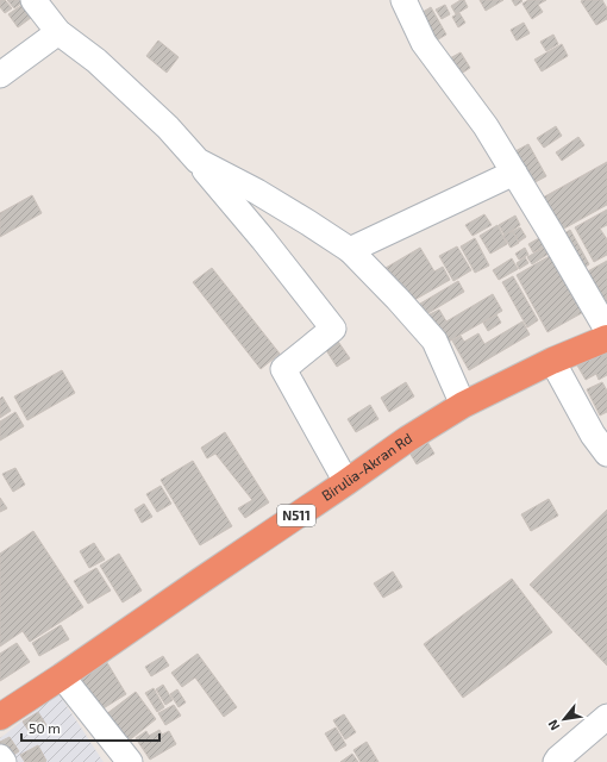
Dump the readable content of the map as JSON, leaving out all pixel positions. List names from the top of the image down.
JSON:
{
  "streets": {
    "highway": ["Birulia-Akran Rd", "N511"]
  },
  "scale_bar": "50 m",
  "north": "bottom left"
}
